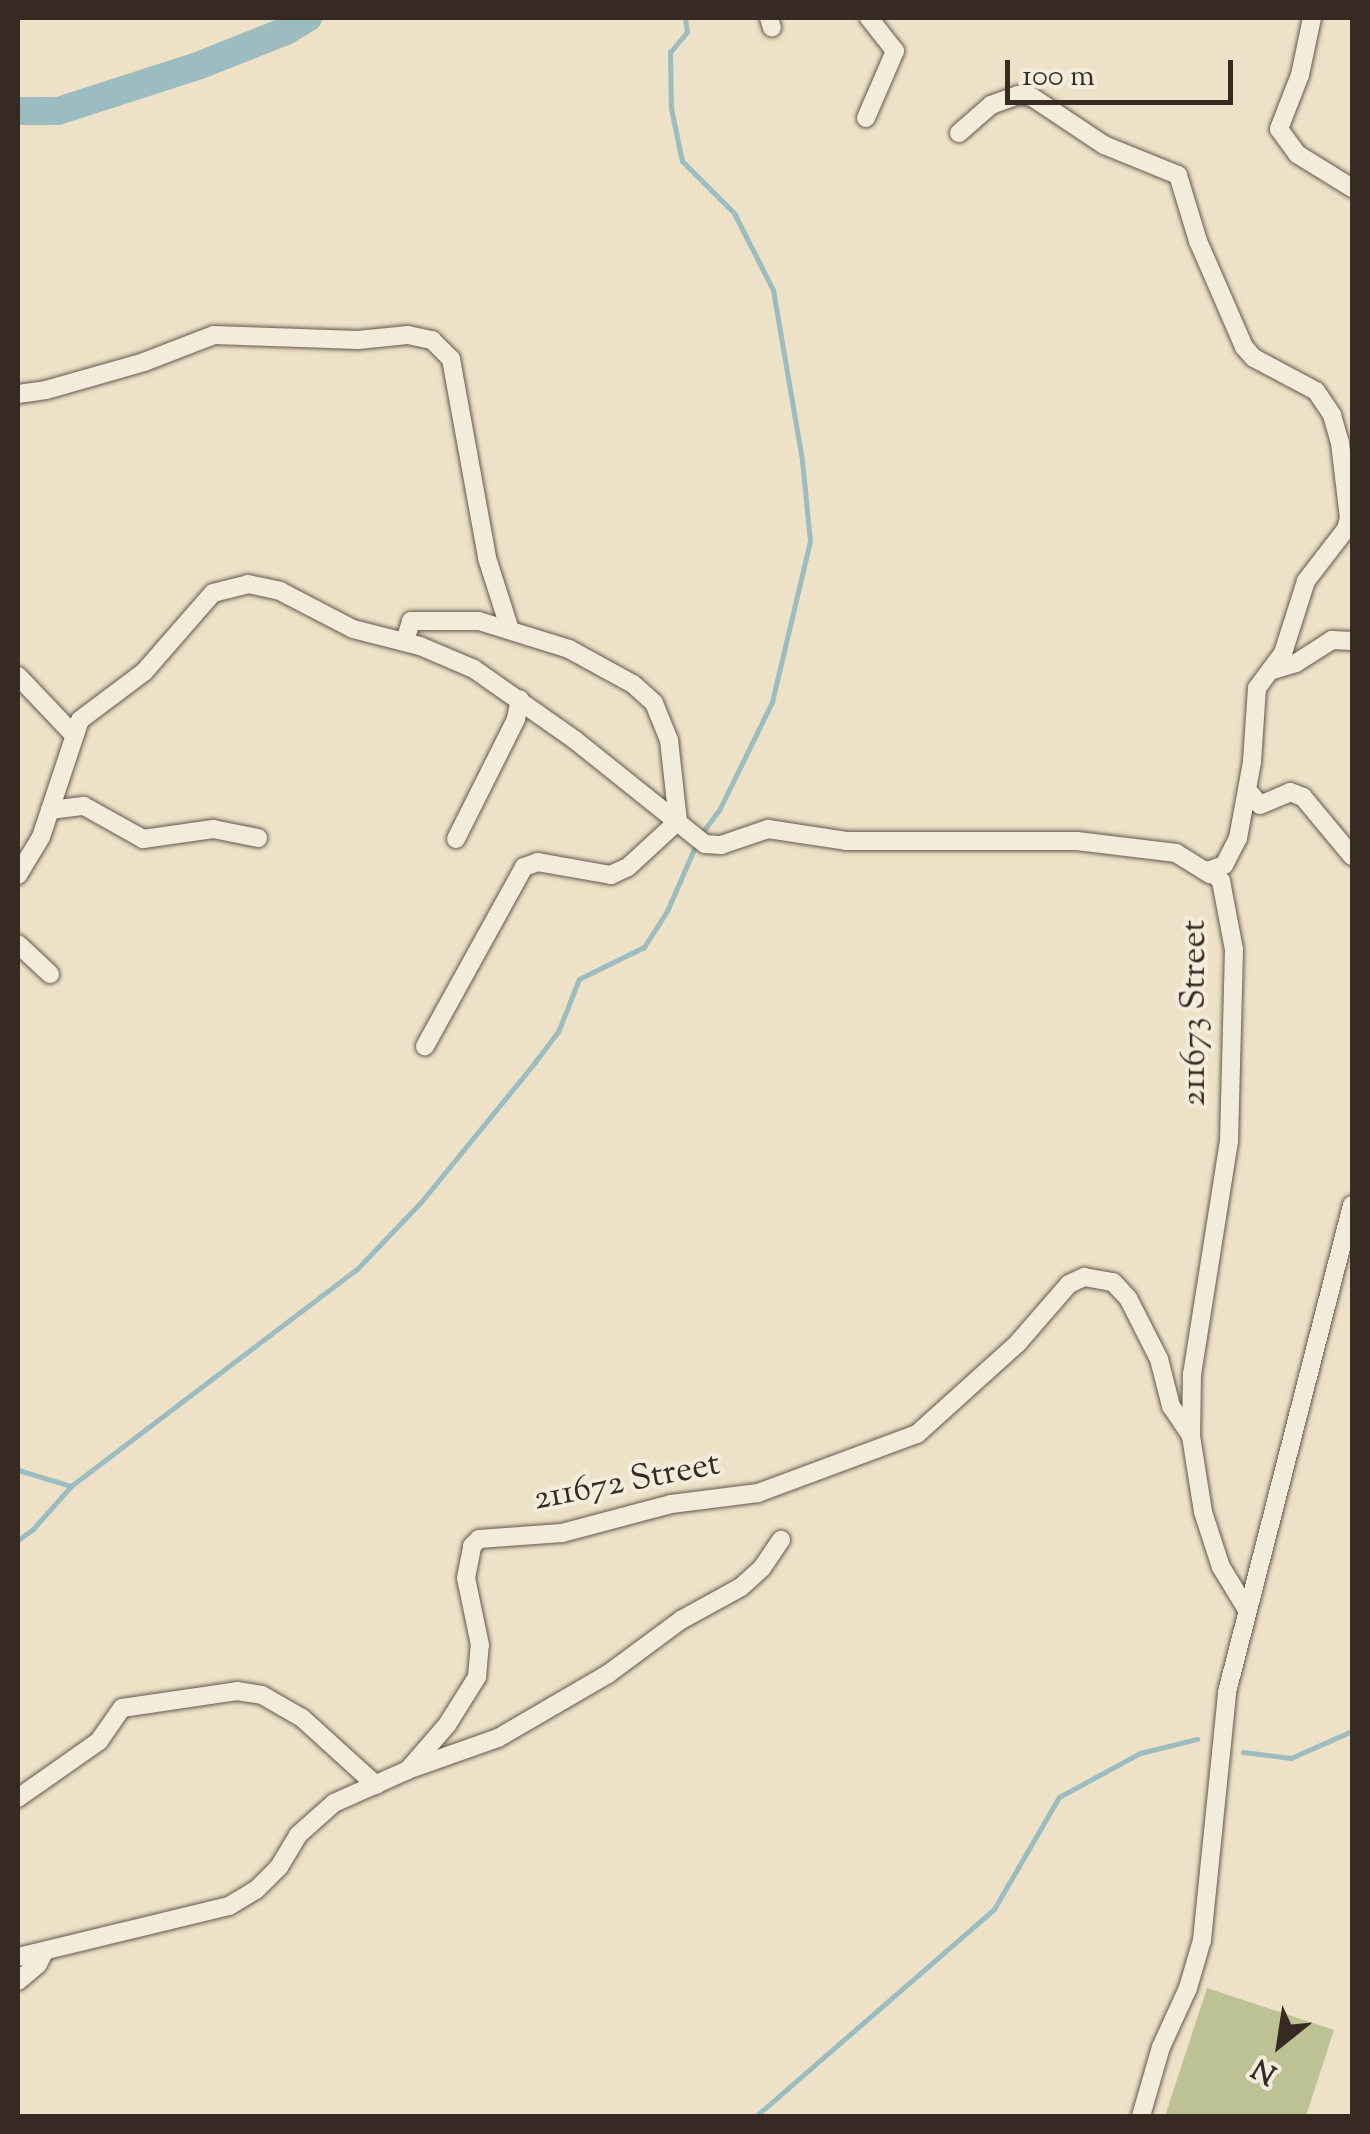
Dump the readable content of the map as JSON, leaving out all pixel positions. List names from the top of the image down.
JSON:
{
  "streets": {
    "street": ["211673 Street", "211672 Street"]
  },
  "crossings": [
    ["211673 Street", "211672 Street"]
  ],
  "scale_bar": "100 m",
  "north": "bottom left"
}
